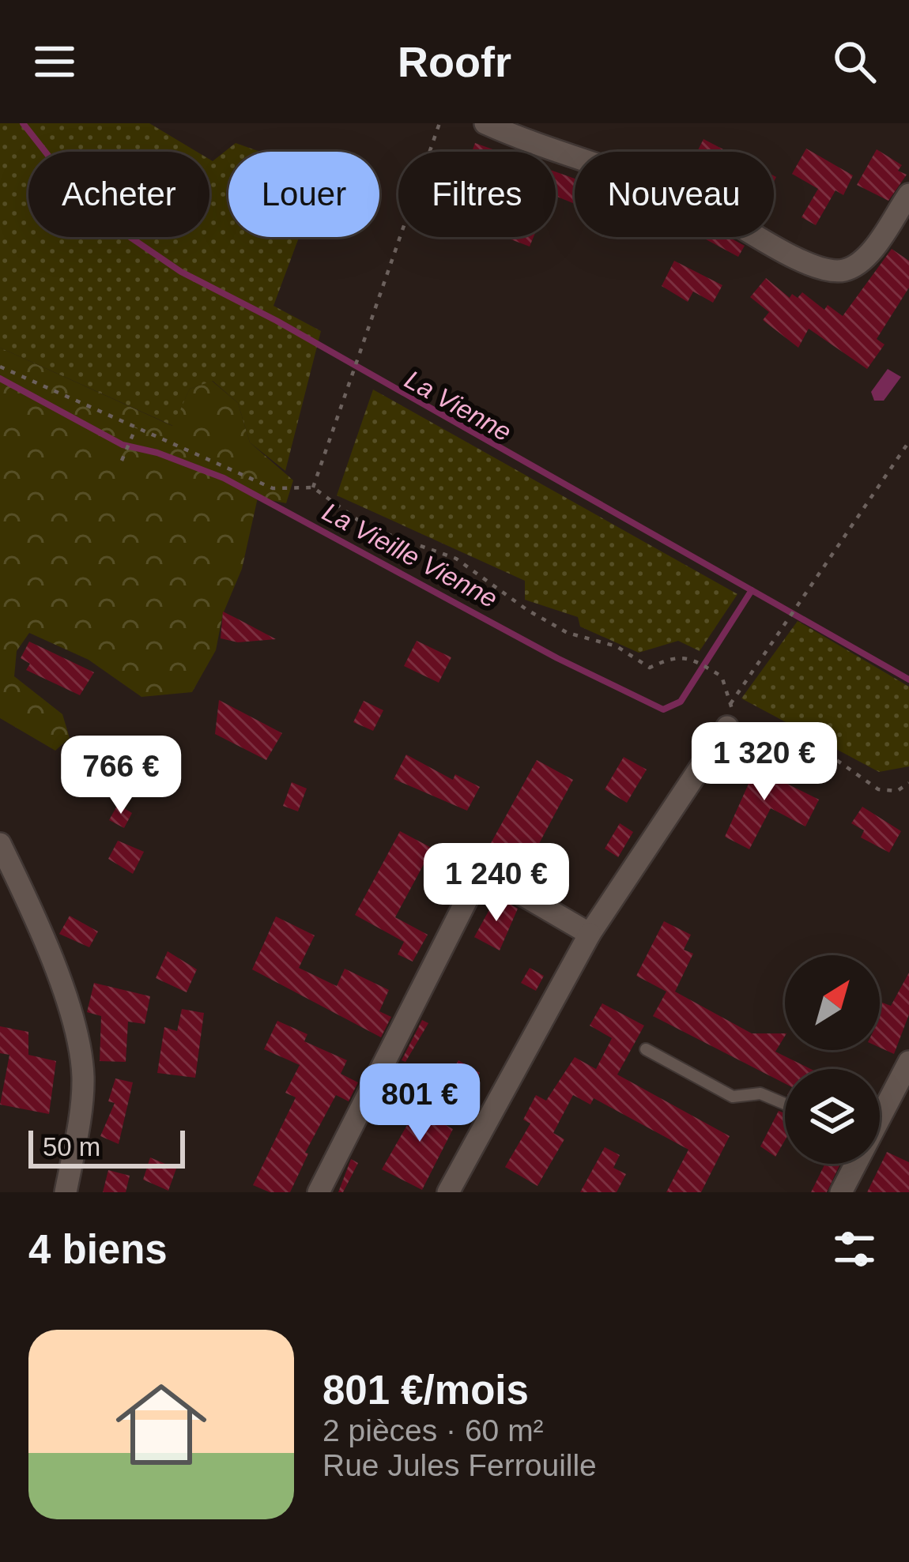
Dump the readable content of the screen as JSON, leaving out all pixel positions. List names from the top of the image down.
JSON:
{
  "water": ["La Vienne", "La Vieille Vienne"],
  "scale_bar": "50 m",
  "north": "top right",
  "page": {
    "header": "Roofr",
    "chip": [
      "Acheter",
      "Louer",
      "Filtres",
      "Nouveau"
    ],
    "price": [
      "1 320 €",
      "766 €",
      "1 240 €",
      "801 €"
    ],
    "scale": "50 m",
    "heading": "4 biens",
    "list": [
      {
        "name": "801 €/mois",
        "note": "2 pièces · 60 m² · Rue Jules Ferrouille"
      }
    ]
  }
}
